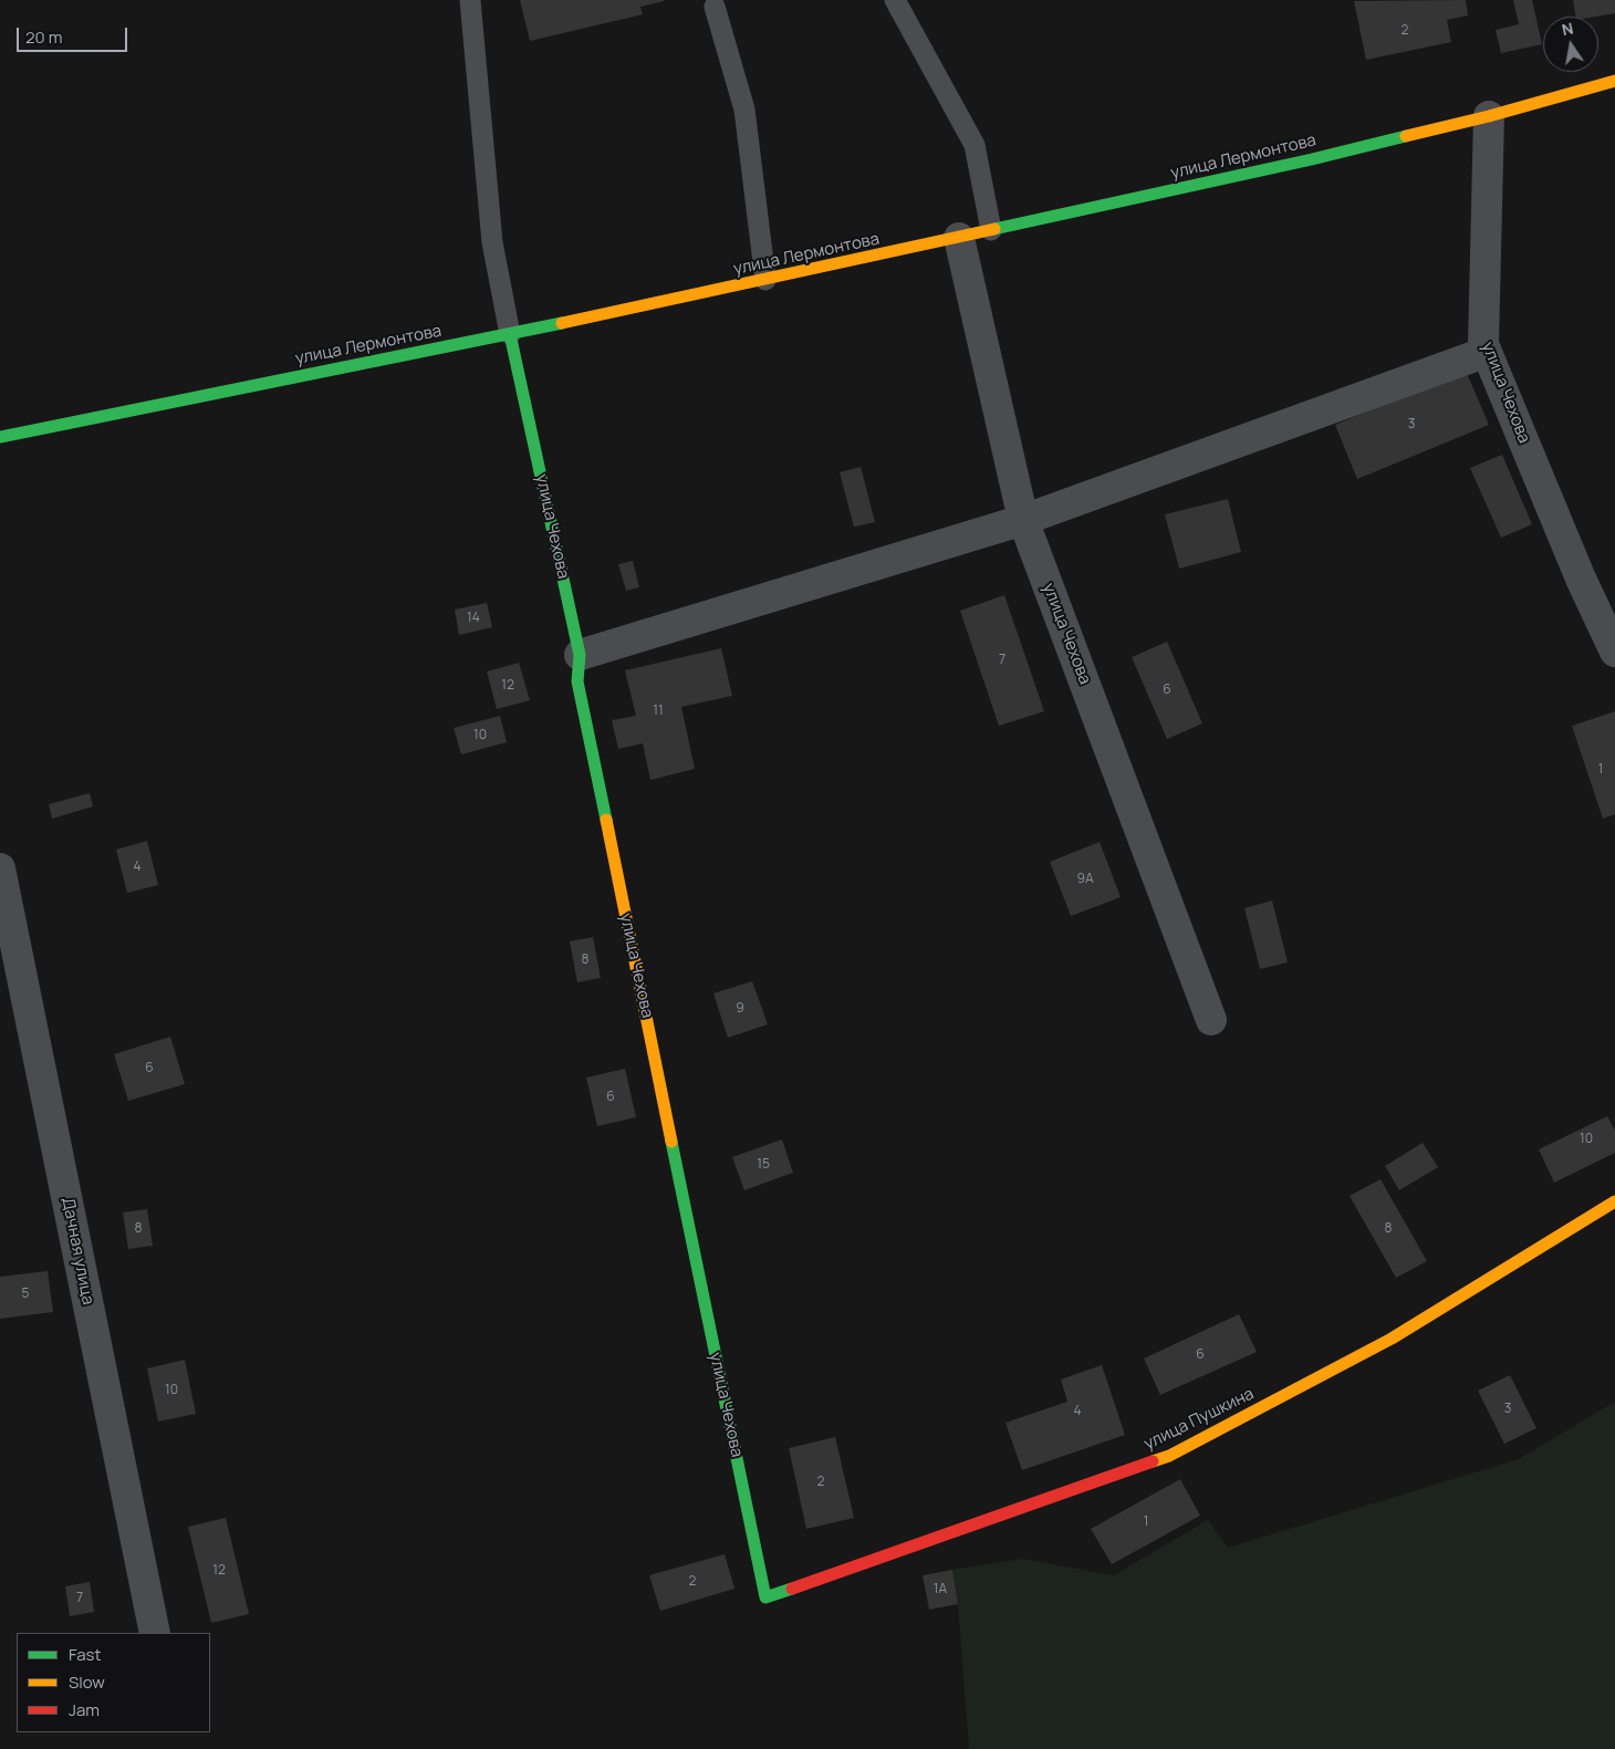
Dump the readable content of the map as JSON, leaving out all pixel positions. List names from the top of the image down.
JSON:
{
  "streets": {
    "street": [
      "улица Лермонтова",
      "улица Чехова",
      "Дачная улица",
      "улица Пушкина"
    ]
  },
  "crossings": [
    ["улица Лермонтова", "улица Чехова"],
    ["улица Чехова", "улица Пушкина"]
  ],
  "house_numbers": [
    "2",
    "3",
    "14",
    "7",
    "12",
    "6",
    "11",
    "10",
    "1",
    "4",
    "9А",
    "8",
    "9",
    "6",
    "6",
    "10",
    "15",
    "8",
    "8",
    "5",
    "6",
    "10",
    "3",
    "4",
    "2",
    "1",
    "12",
    "2",
    "1А",
    "7"
  ],
  "legend": ["Fast", "Slow", "Jam"],
  "scale_bar": "20 m",
  "north": "top"
}
